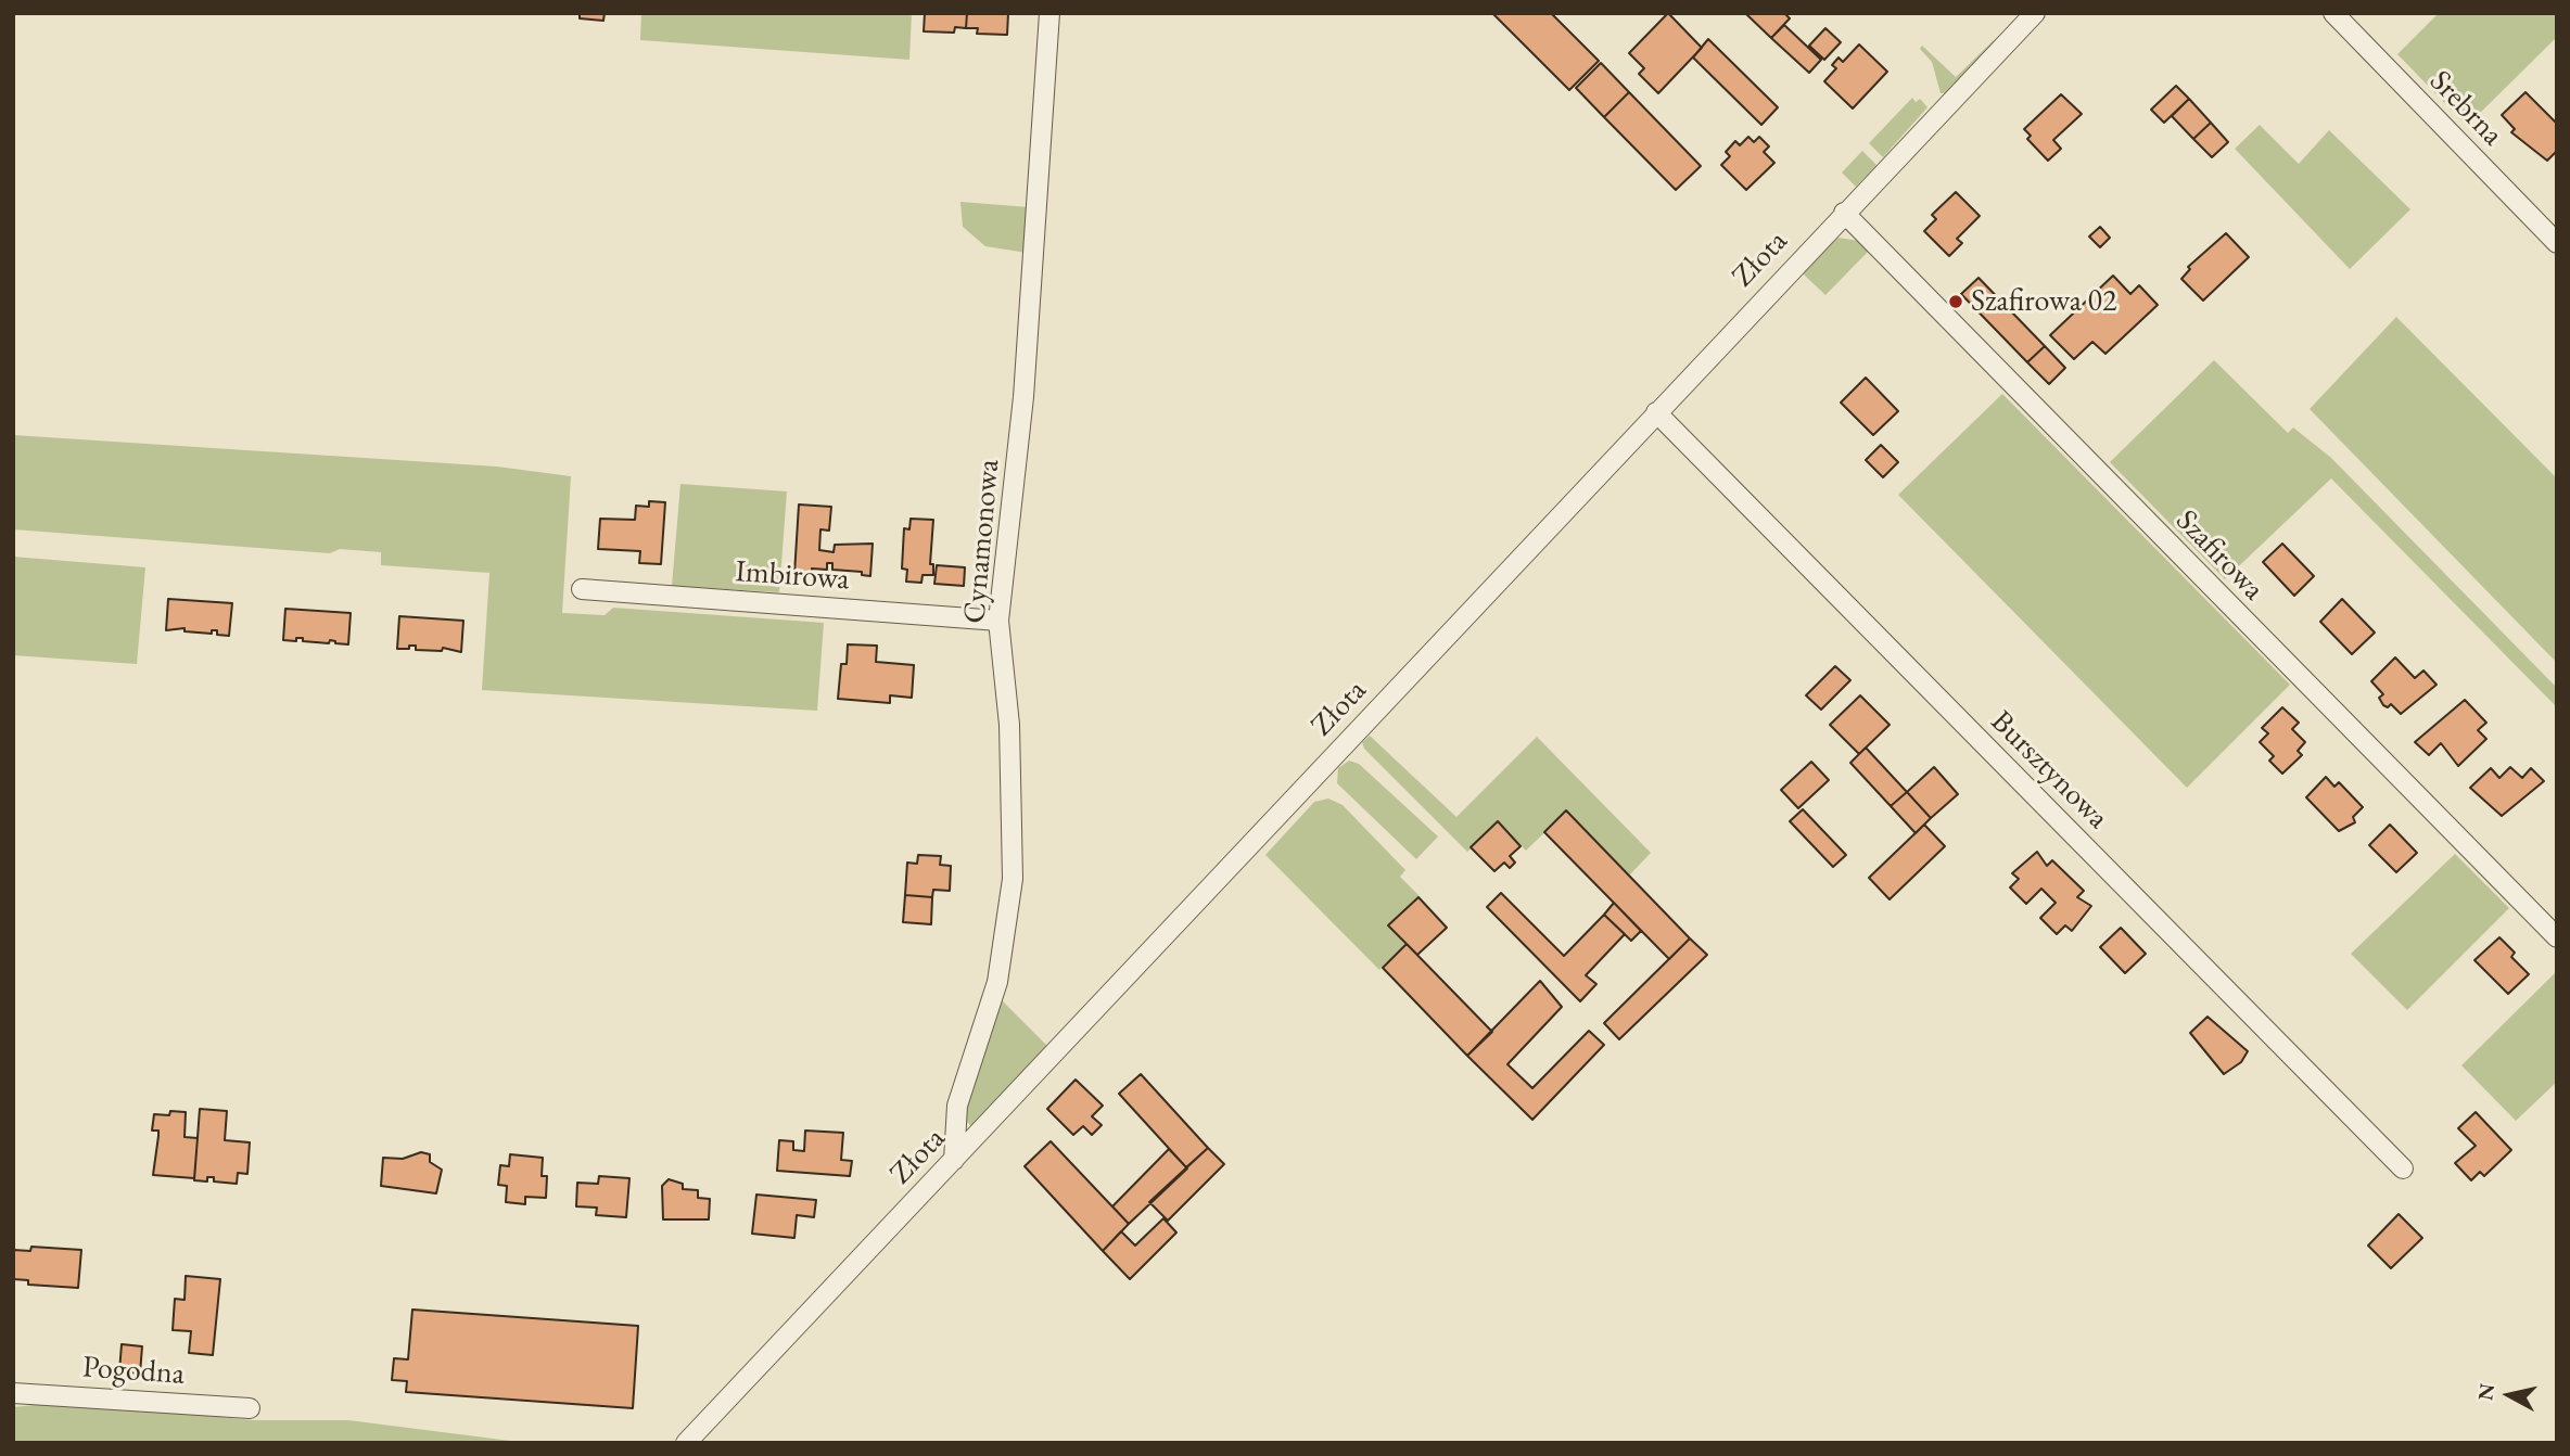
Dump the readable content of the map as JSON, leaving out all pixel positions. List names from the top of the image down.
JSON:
{
  "streets": {
    "street": [
      "Srebrna",
      "Złota",
      "Cynamonowa",
      "Szafirowa",
      "Imbirowa",
      "Bursztynowa",
      "Pogodna"
    ]
  },
  "crossings": [
    ["Złota", "Cynamonowa"],
    ["Złota", "Szafirowa"],
    ["Złota", "Bursztynowa"],
    ["Cynamonowa", "Imbirowa"]
  ],
  "places": ["Szafirowa 02"],
  "north": "left"
}
